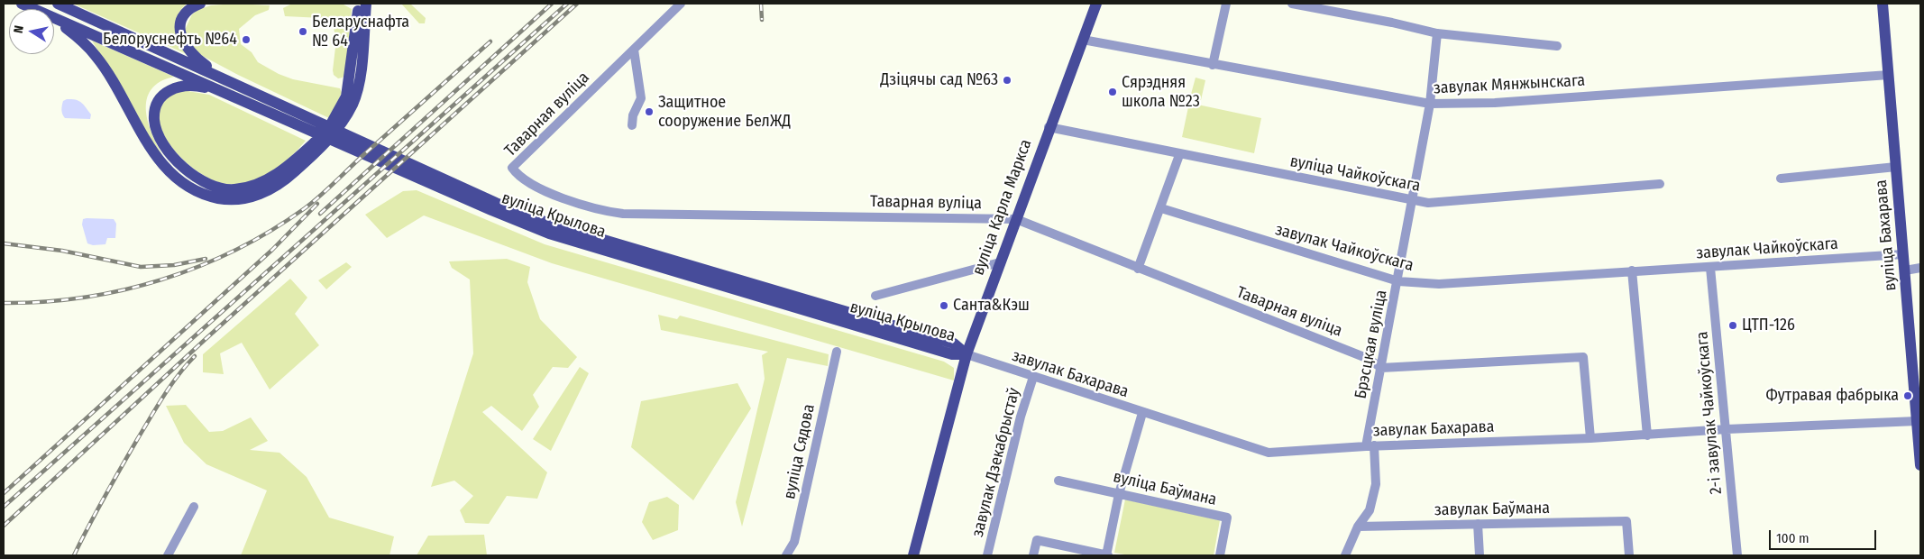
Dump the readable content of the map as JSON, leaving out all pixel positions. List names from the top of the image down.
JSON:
{
  "streets": {
    "main road": ["вуліца Карла Маркса", "вуліца Крылова", "вуліца Бахарава"],
    "street": [
      "завулак Мянжынскага",
      "Таварная вуліца",
      "вуліца Чайкоўскага",
      "завулак Чайкоўскага",
      "Брэсцкая вуліца",
      "завулак Бахарава",
      "2-і завулак Чайкоўскага",
      "вуліца Сядова",
      "завулак Дзекабрыстаў",
      "вуліца Баўмана",
      "завулак Баўмана"
    ]
  },
  "crossings": [
    ["завулак Мянжынскага", "вуліца Карла Маркса"],
    ["завулак Мянжынскага", "вуліца Бахарава"],
    ["завулак Мянжынскага", "Брэсцкая вуліца"],
    ["Таварная вуліца", "вуліца Карла Маркса"],
    ["Таварная вуліца", "Брэсцкая вуліца"],
    ["вуліца Чайкоўскага", "вуліца Карла Маркса"],
    ["вуліца Чайкоўскага", "Брэсцкая вуліца"],
    ["вуліца Карла Маркса", "вуліца Крылова"],
    ["вуліца Карла Маркса", "завулак Бахарава"],
    ["вуліца Крылова", "завулак Бахарава"],
    ["вуліца Бахарава", "завулак Чайкоўскага"],
    ["вуліца Бахарава", "завулак Бахарава"],
    ["завулак Чайкоўскага", "Брэсцкая вуліца"],
    ["завулак Чайкоўскага", "2-і завулак Чайкоўскага"],
    ["Брэсцкая вуліца", "завулак Бахарава"],
    ["Брэсцкая вуліца", "завулак Баўмана"],
    ["завулак Бахарава", "2-і завулак Чайкоўскага"],
    ["завулак Бахарава", "завулак Дзекабрыстаў"]
  ],
  "places": [
    "Беларуснафта № 64",
    "Белоруснефть №64",
    "Дзіцячы сад №63",
    "Сярэдняя школа №23",
    "Защитное сооружение БелЖД",
    "Санта&Кэш",
    "ЦТП-126",
    "Футравая фабрыка"
  ],
  "scale_bar": "100 m",
  "north": "left"
}
